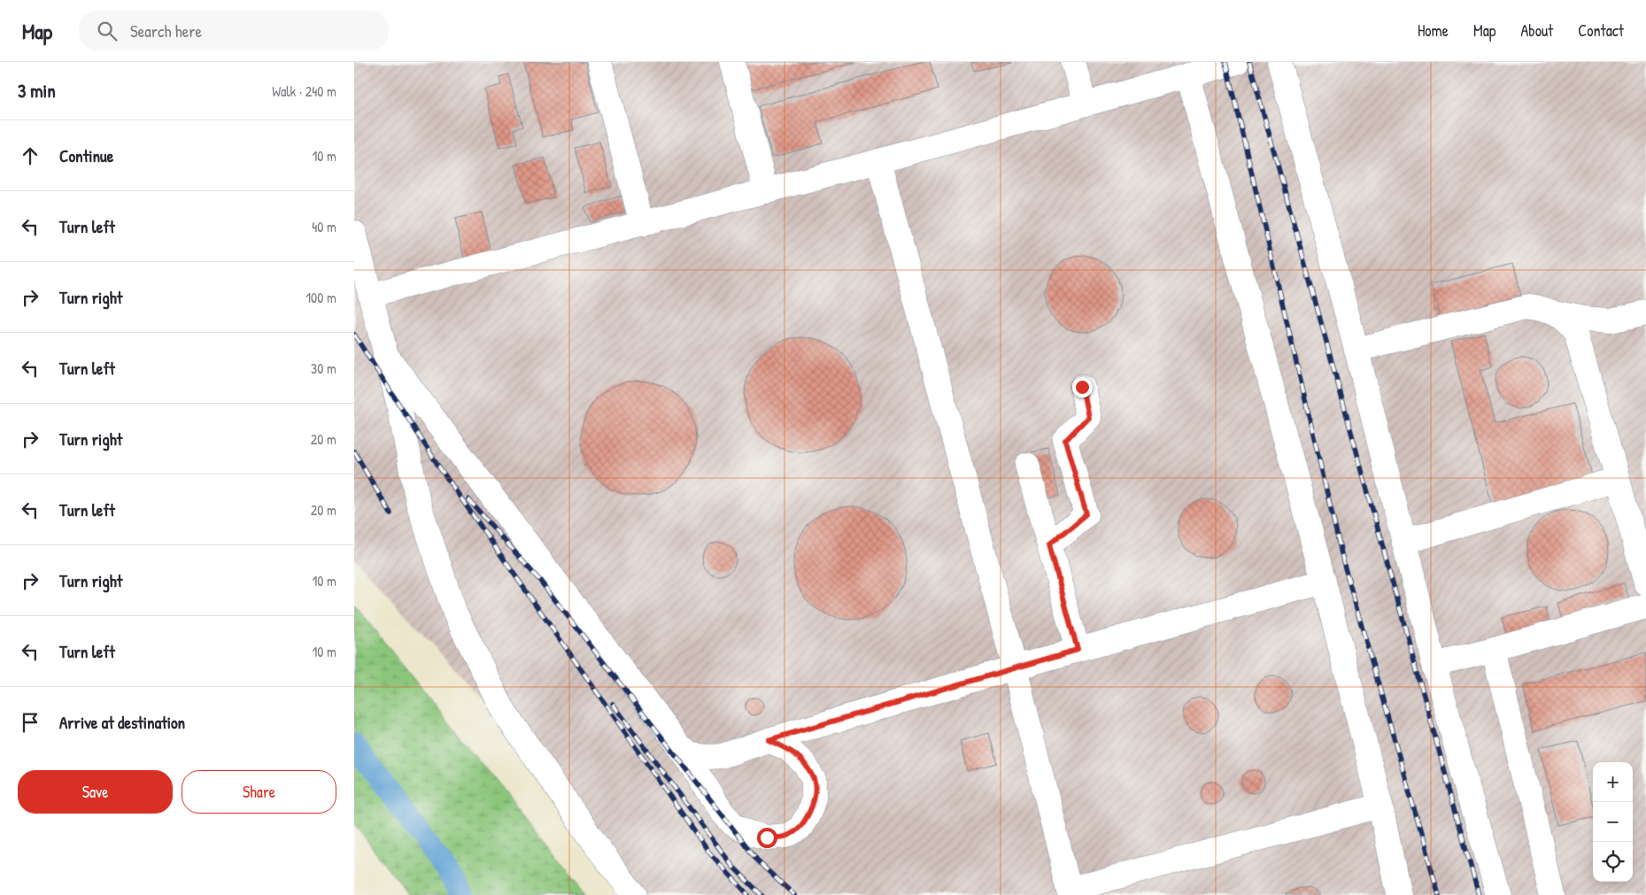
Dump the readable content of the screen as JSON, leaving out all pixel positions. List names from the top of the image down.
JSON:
{
  "page": {
    "header": "Map",
    "search": "Search here",
    "nav": [
      "Home",
      "Map",
      "About",
      "Contact"
    ],
    "heading": ["3 min", "Walk · 240 m"],
    "list": [
      ["Continue", "10 m"],
      ["Turn left", "40 m"],
      ["Turn right", "100 m"],
      ["Turn left", "30 m"],
      ["Turn right", "20 m"],
      ["Turn left", "20 m"],
      ["Turn right", "10 m"],
      ["Turn left", "10 m"],
      "Arrive at destination"
    ],
    "buttons": ["Save", "Share"],
    "map_buttons": ["+", "−"]
  }
}
